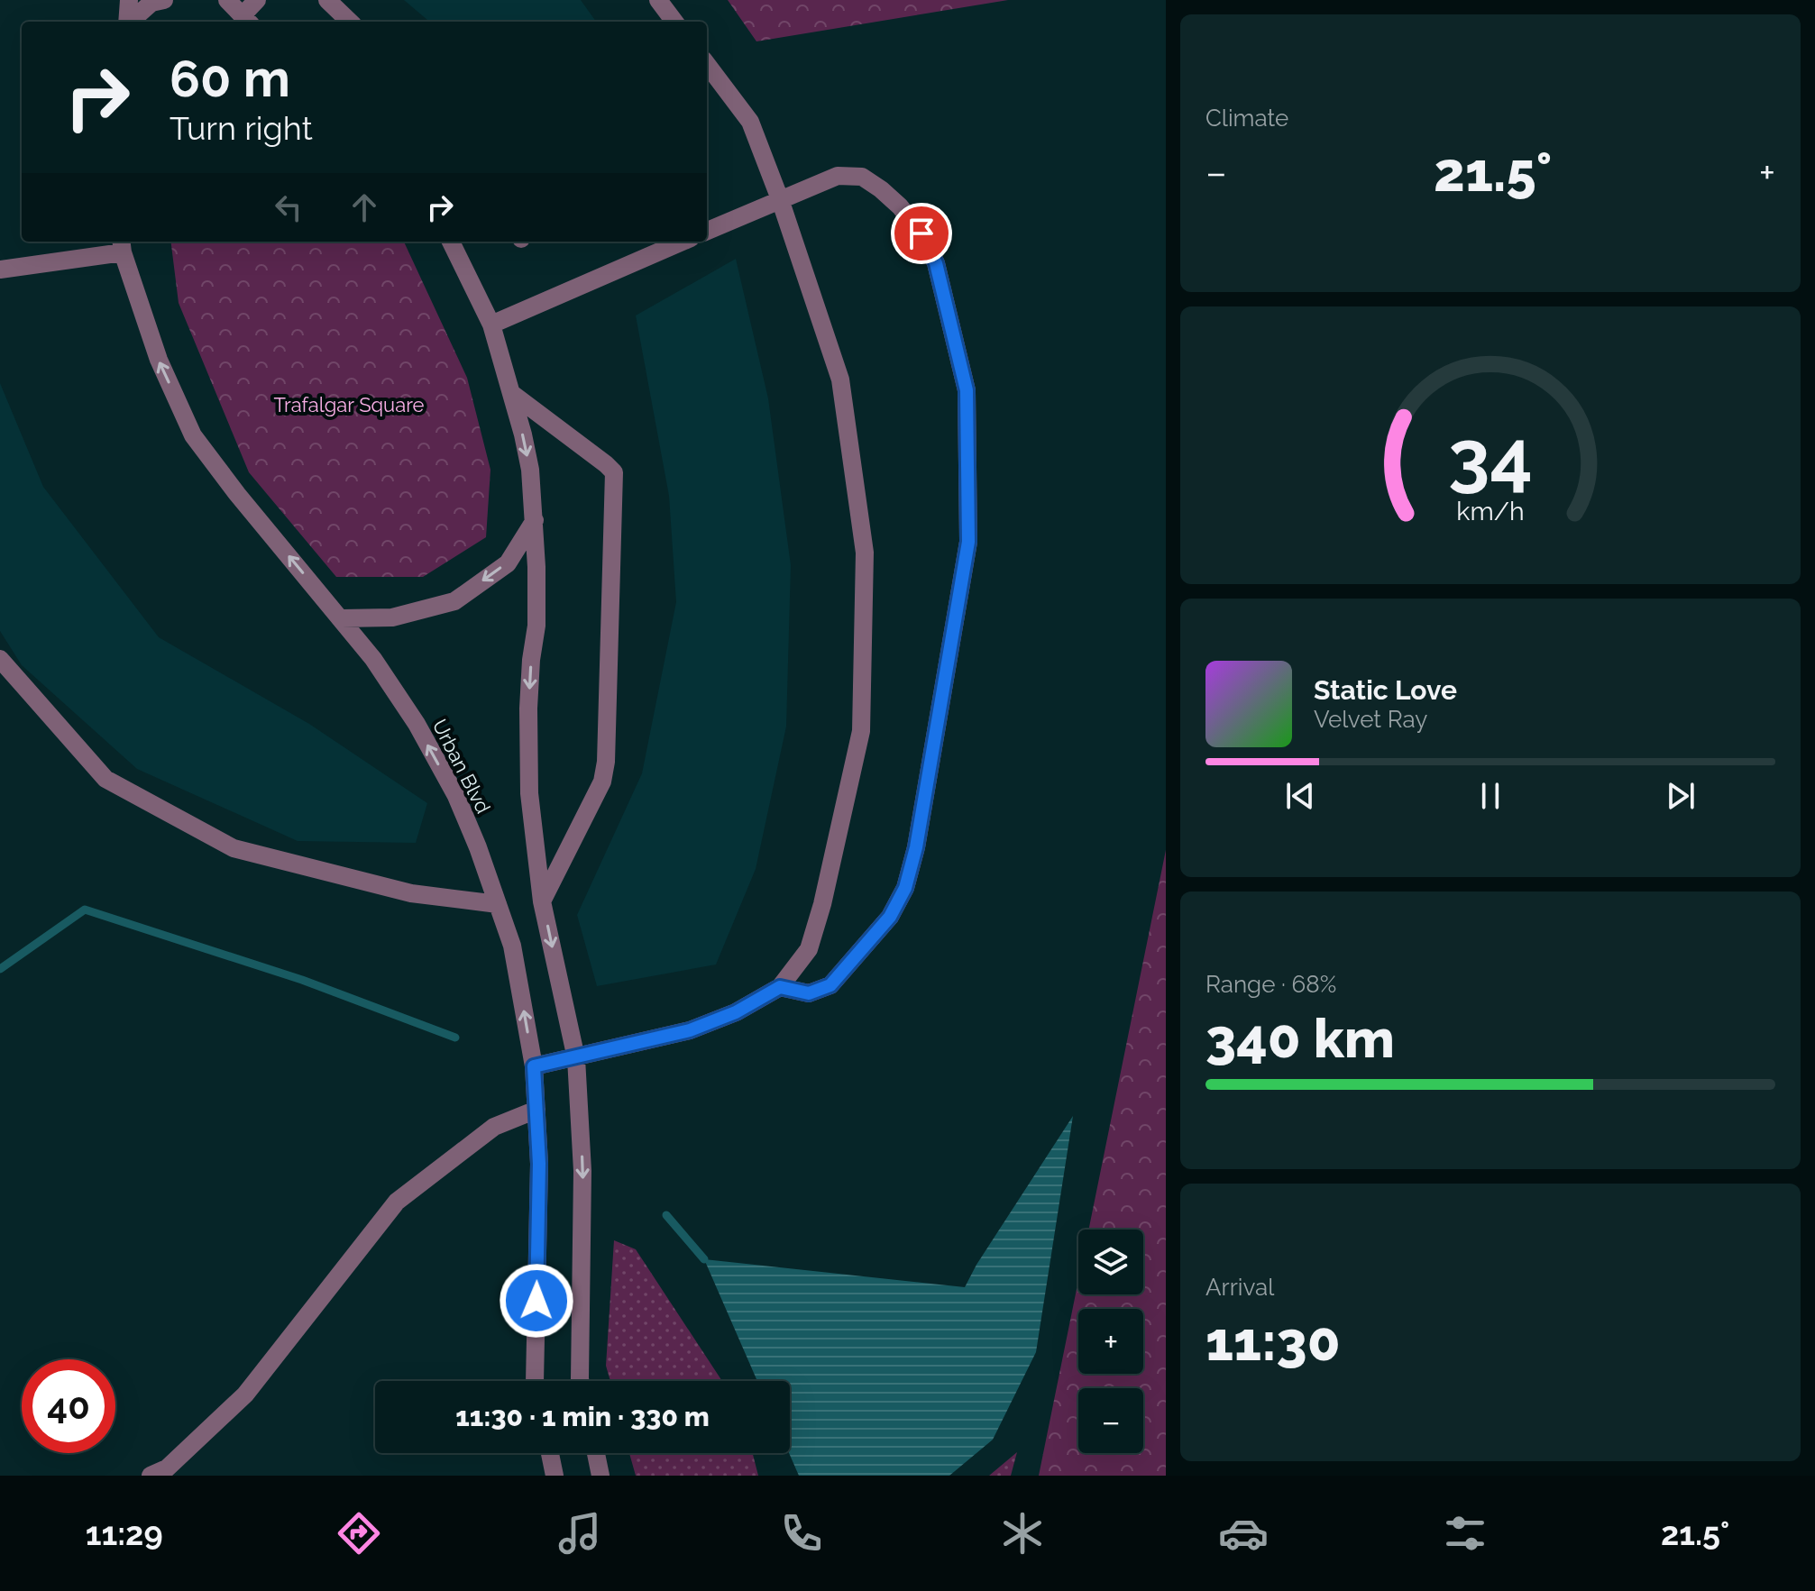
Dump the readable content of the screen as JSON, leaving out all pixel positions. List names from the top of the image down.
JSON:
{
  "streets": {
    "street": ["Urban Blvd"]
  },
  "one_way": ["Urban Blvd"],
  "parks": ["Trafalgar Square"],
  "page": {
    "tile": [
      "Climate",
      ["Range · 68%", "340 km"],
      ["Arrival", "11:30"]
    ],
    "turn": ["60 m", "Turn right"],
    "heat": ["−", "21.5°", "+"],
    "song": ["Static Love", "Velvet Ray"],
    "map_buttons": ["+", "−"],
    "limit": "40",
    "trip": "11:30 · 1 min · 330 m",
    "tabs": ["11:29", "21.5°"],
    "gauge": ["34", "km/h"]
  }
}
